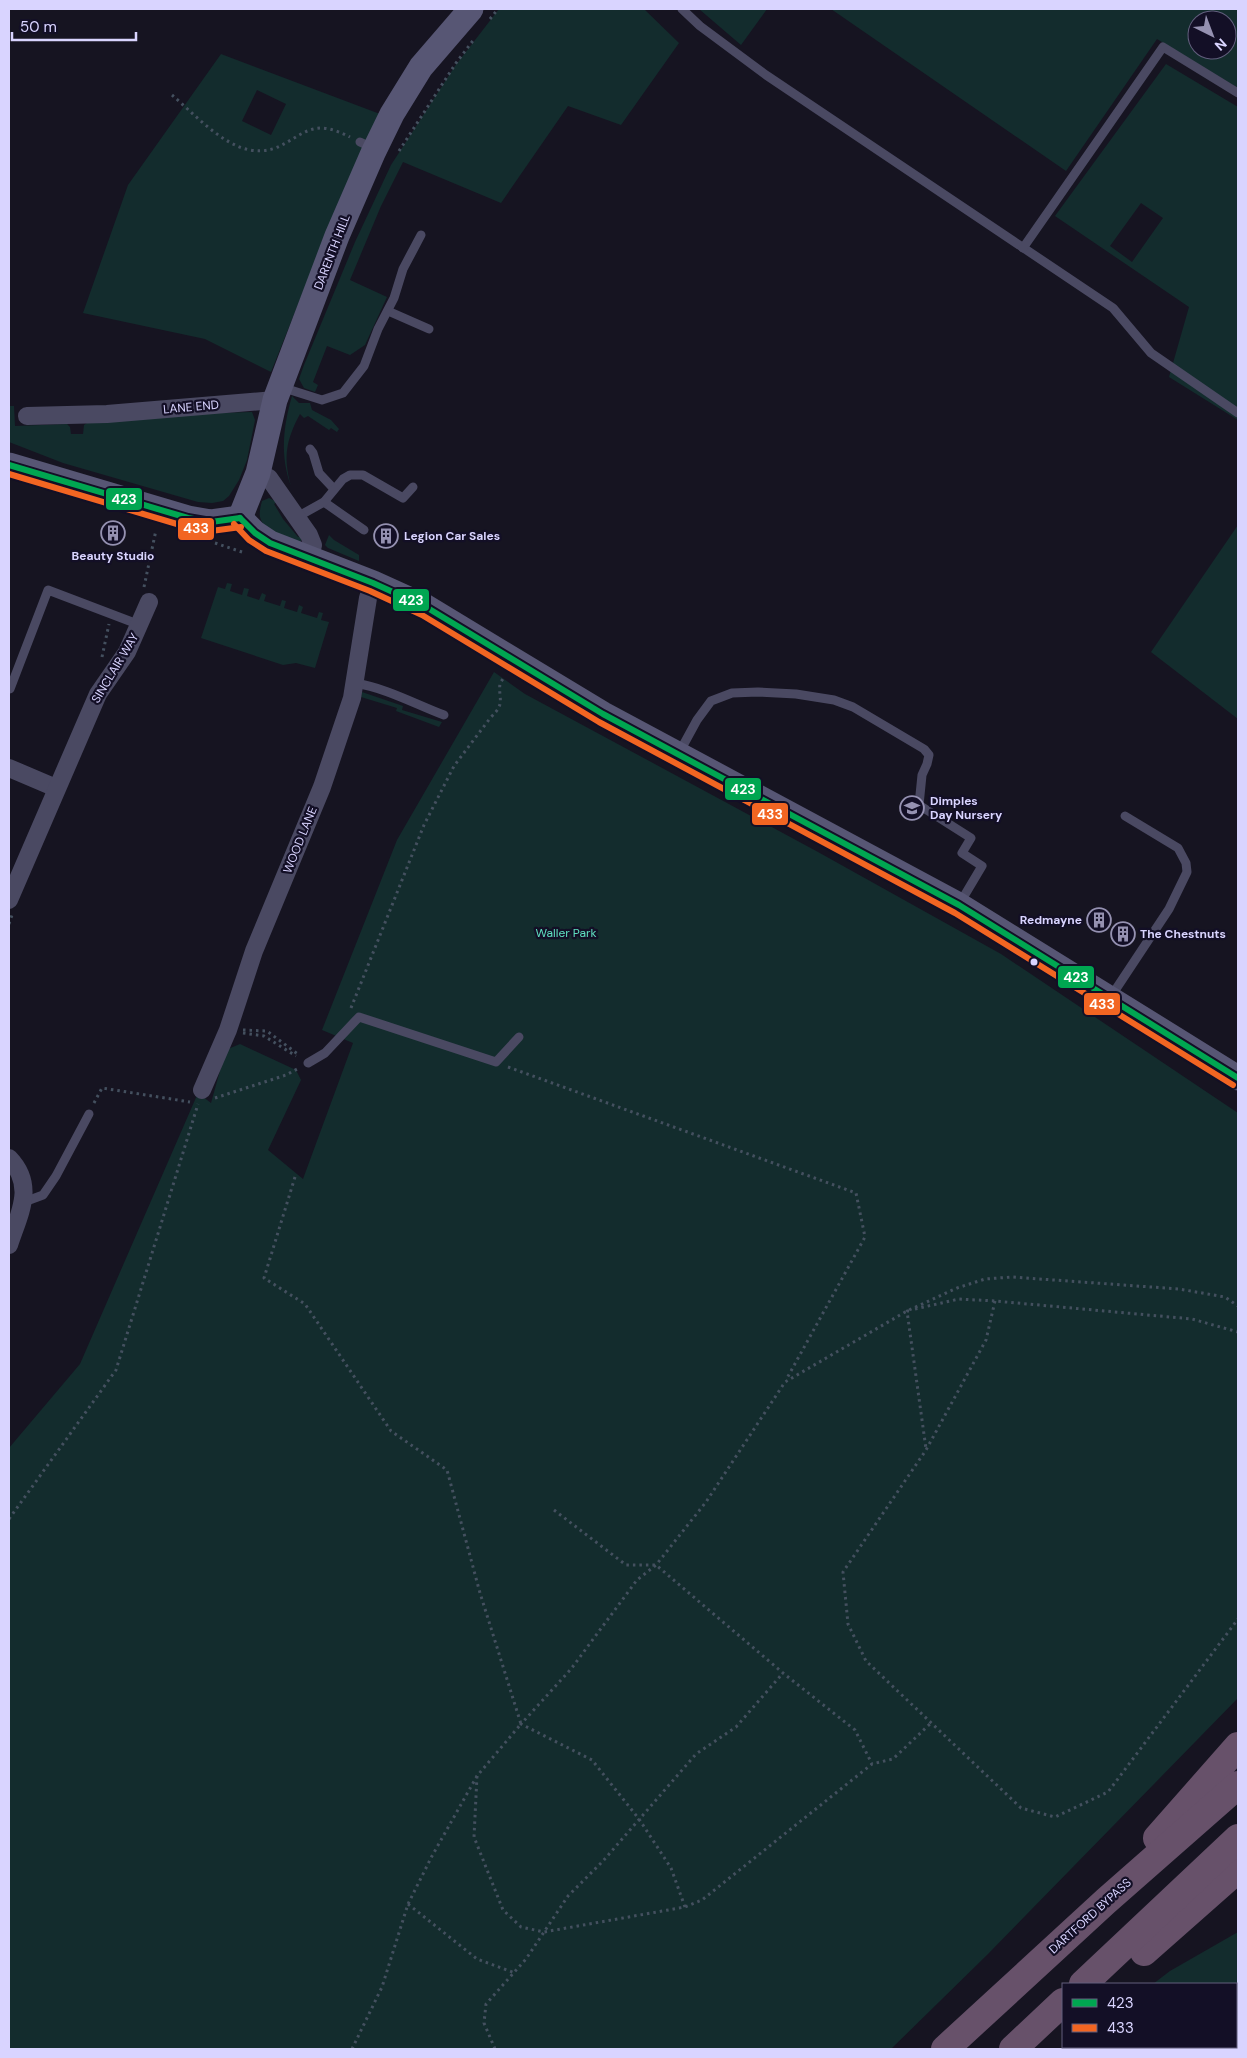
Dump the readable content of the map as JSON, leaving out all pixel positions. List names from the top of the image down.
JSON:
{
  "streets": {
    "highway": ["DARTFORD BYPASS"],
    "main road": ["DARENTH HILL"],
    "street": ["LANE END", "SINCLAIR WAY", "WOOD LANE"]
  },
  "crossings": [
    ["DARENTH HILL", "LANE END"]
  ],
  "parks": ["Waller Park"],
  "places": {
    "building": [
      "Beauty Studio",
      "Legion Car Sales",
      "Redmayne",
      "The Chestnuts"
    ],
    "school or university": ["Dimples Day Nursery"]
  },
  "lines": ["transit line 423", "transit line 433"],
  "legend": ["423", "433"],
  "scale_bar": "50 m",
  "north": "bottom right"
}
